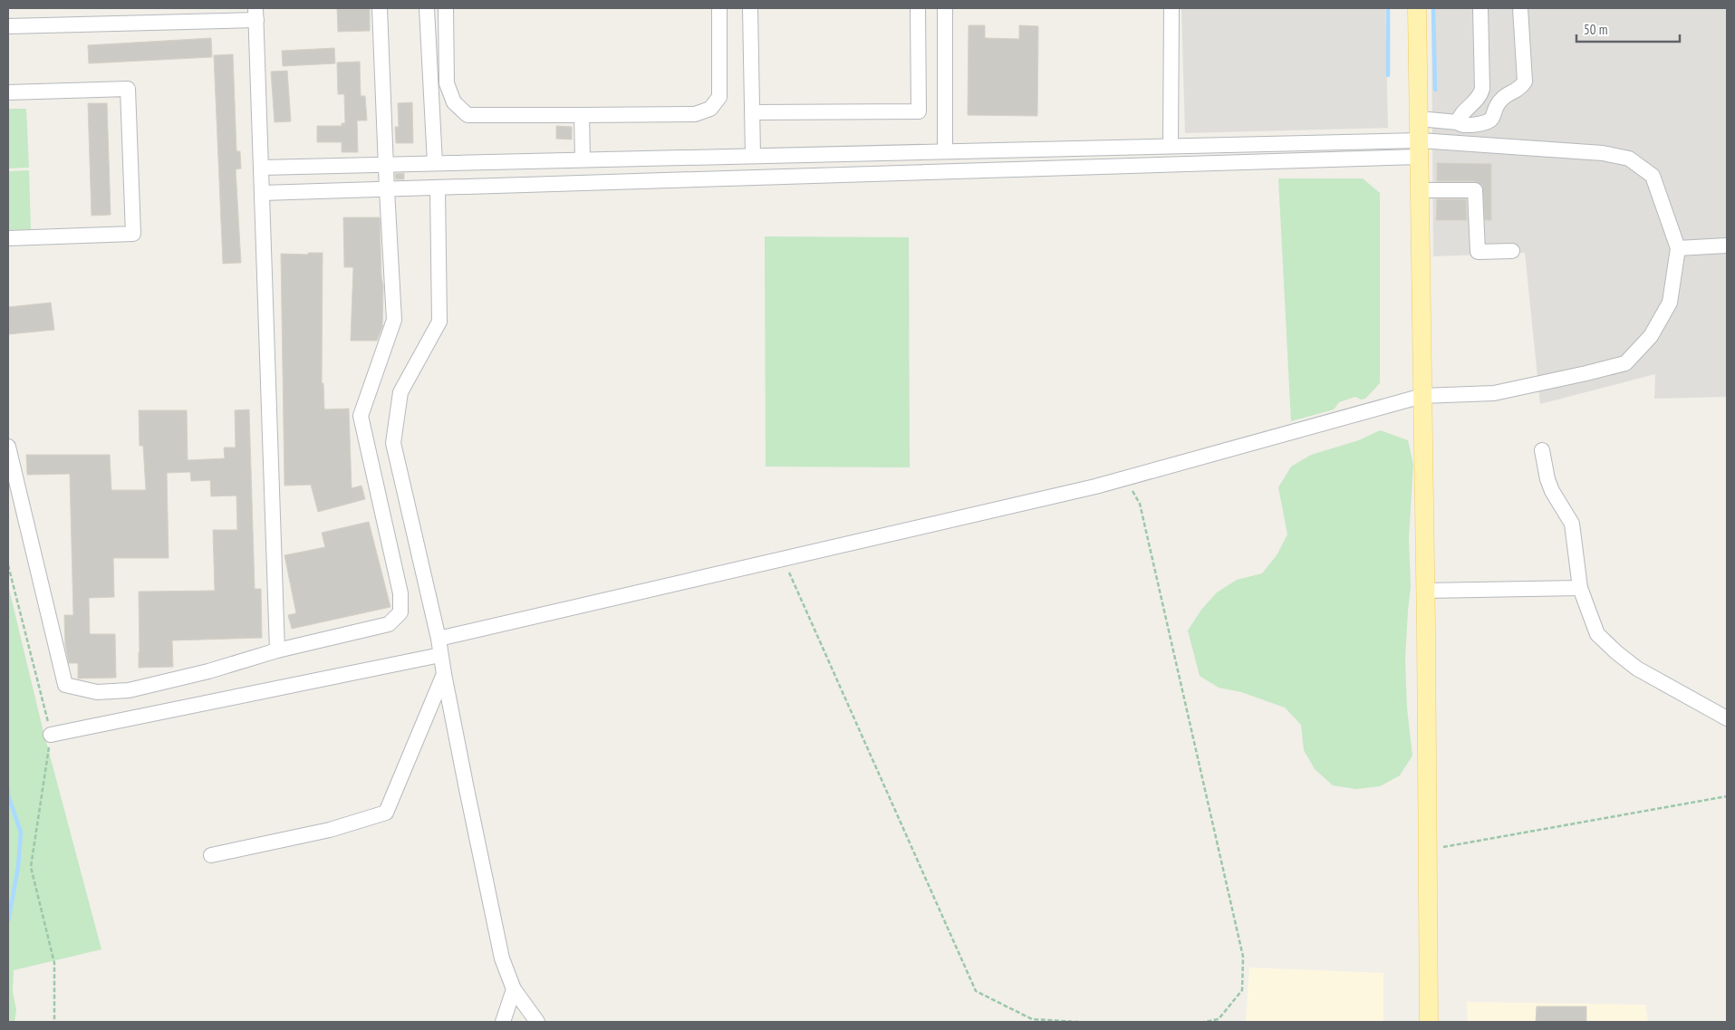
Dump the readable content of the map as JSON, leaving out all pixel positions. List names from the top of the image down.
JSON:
{
  "scale_bar": "50 m"
}
